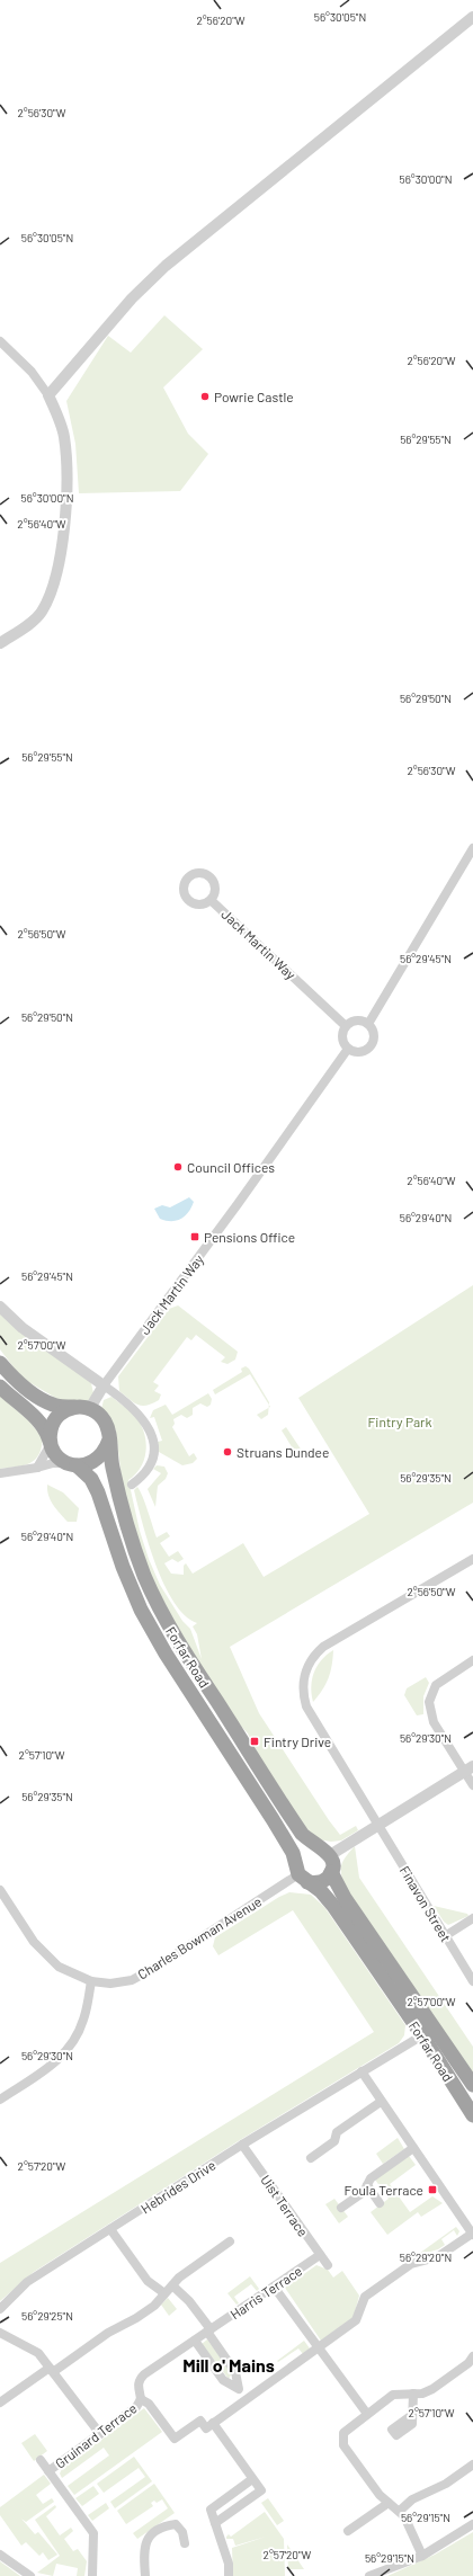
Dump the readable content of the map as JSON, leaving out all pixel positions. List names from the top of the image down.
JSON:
{
  "streets": {
    "highway": ["Forfar Road"],
    "street": [
      "Jack Martin Way",
      "Finavon Street",
      "Charles Bowman Avenue",
      "Hebrides Drive",
      "Uist Terrace",
      "Harris Terrace",
      "Gruinard Terrace"
    ]
  },
  "crossings": [
    ["Jack Martin Way", "Forfar Road"],
    ["Forfar Road", "Charles Bowman Avenue"],
    ["Forfar Road", "Hebrides Drive"],
    ["Hebrides Drive", "Uist Terrace"],
    ["Uist Terrace", "Harris Terrace"],
    ["Harris Terrace", "Gruinard Terrace"]
  ],
  "districts": ["Mill o' Mains"],
  "parks": ["Fintry Park"],
  "places": {
    "other": ["Powrie Castle", "Council Offices", "Struans Dundee"],
    "transit": ["Pensions Office", "Fintry Drive", "Foula Terrace"]
  },
  "coordinates": [
    "56°30'05\"N",
    "2°56'20\"W",
    "2°56'30\"W",
    "56°30'00\"N",
    "56°29'55\"N",
    "2°56'40\"W",
    "56°29'50\"N",
    "2°56'50\"W",
    "56°29'45\"N",
    "56°29'40\"N",
    "2°57'00\"W",
    "56°29'35\"N",
    "56°29'30\"N",
    "2°57'10\"W",
    "2°57'20\"W",
    "56°29'20\"N",
    "56°29'25\"N",
    "56°29'15\"N"
  ]
}
